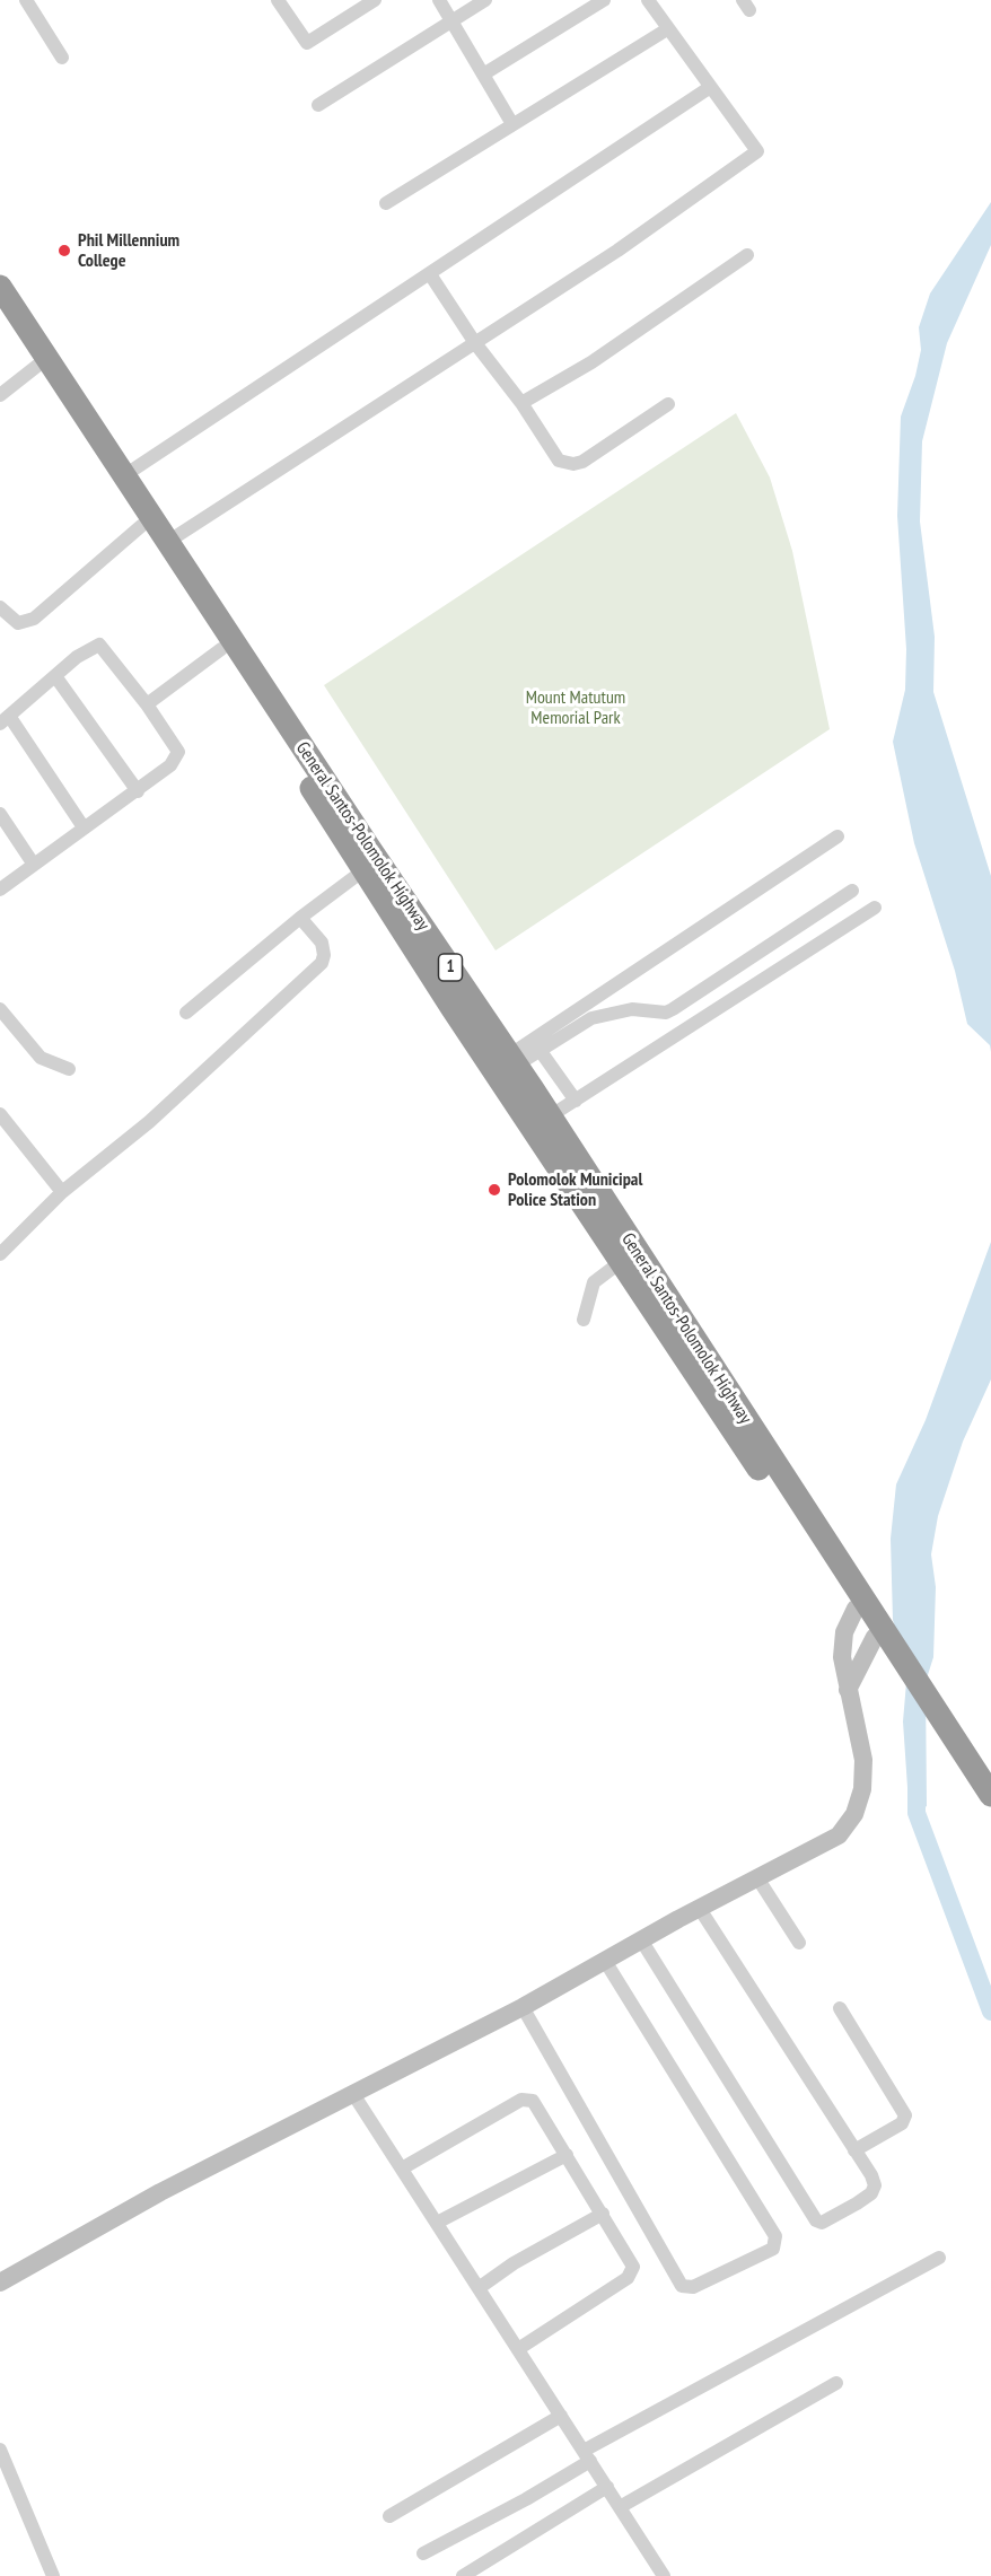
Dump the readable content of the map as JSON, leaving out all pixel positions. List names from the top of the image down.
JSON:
{
  "streets": {
    "highway": ["General Santos-Polomolok Highway", "1"]
  },
  "crossings": [
    ["General Santos-Polomolok Highway", "1"]
  ],
  "parks": ["Mount Matutum Memorial Park"],
  "places": ["Phil Millennium College", "Polomolok Municipal Police Station"]
}
